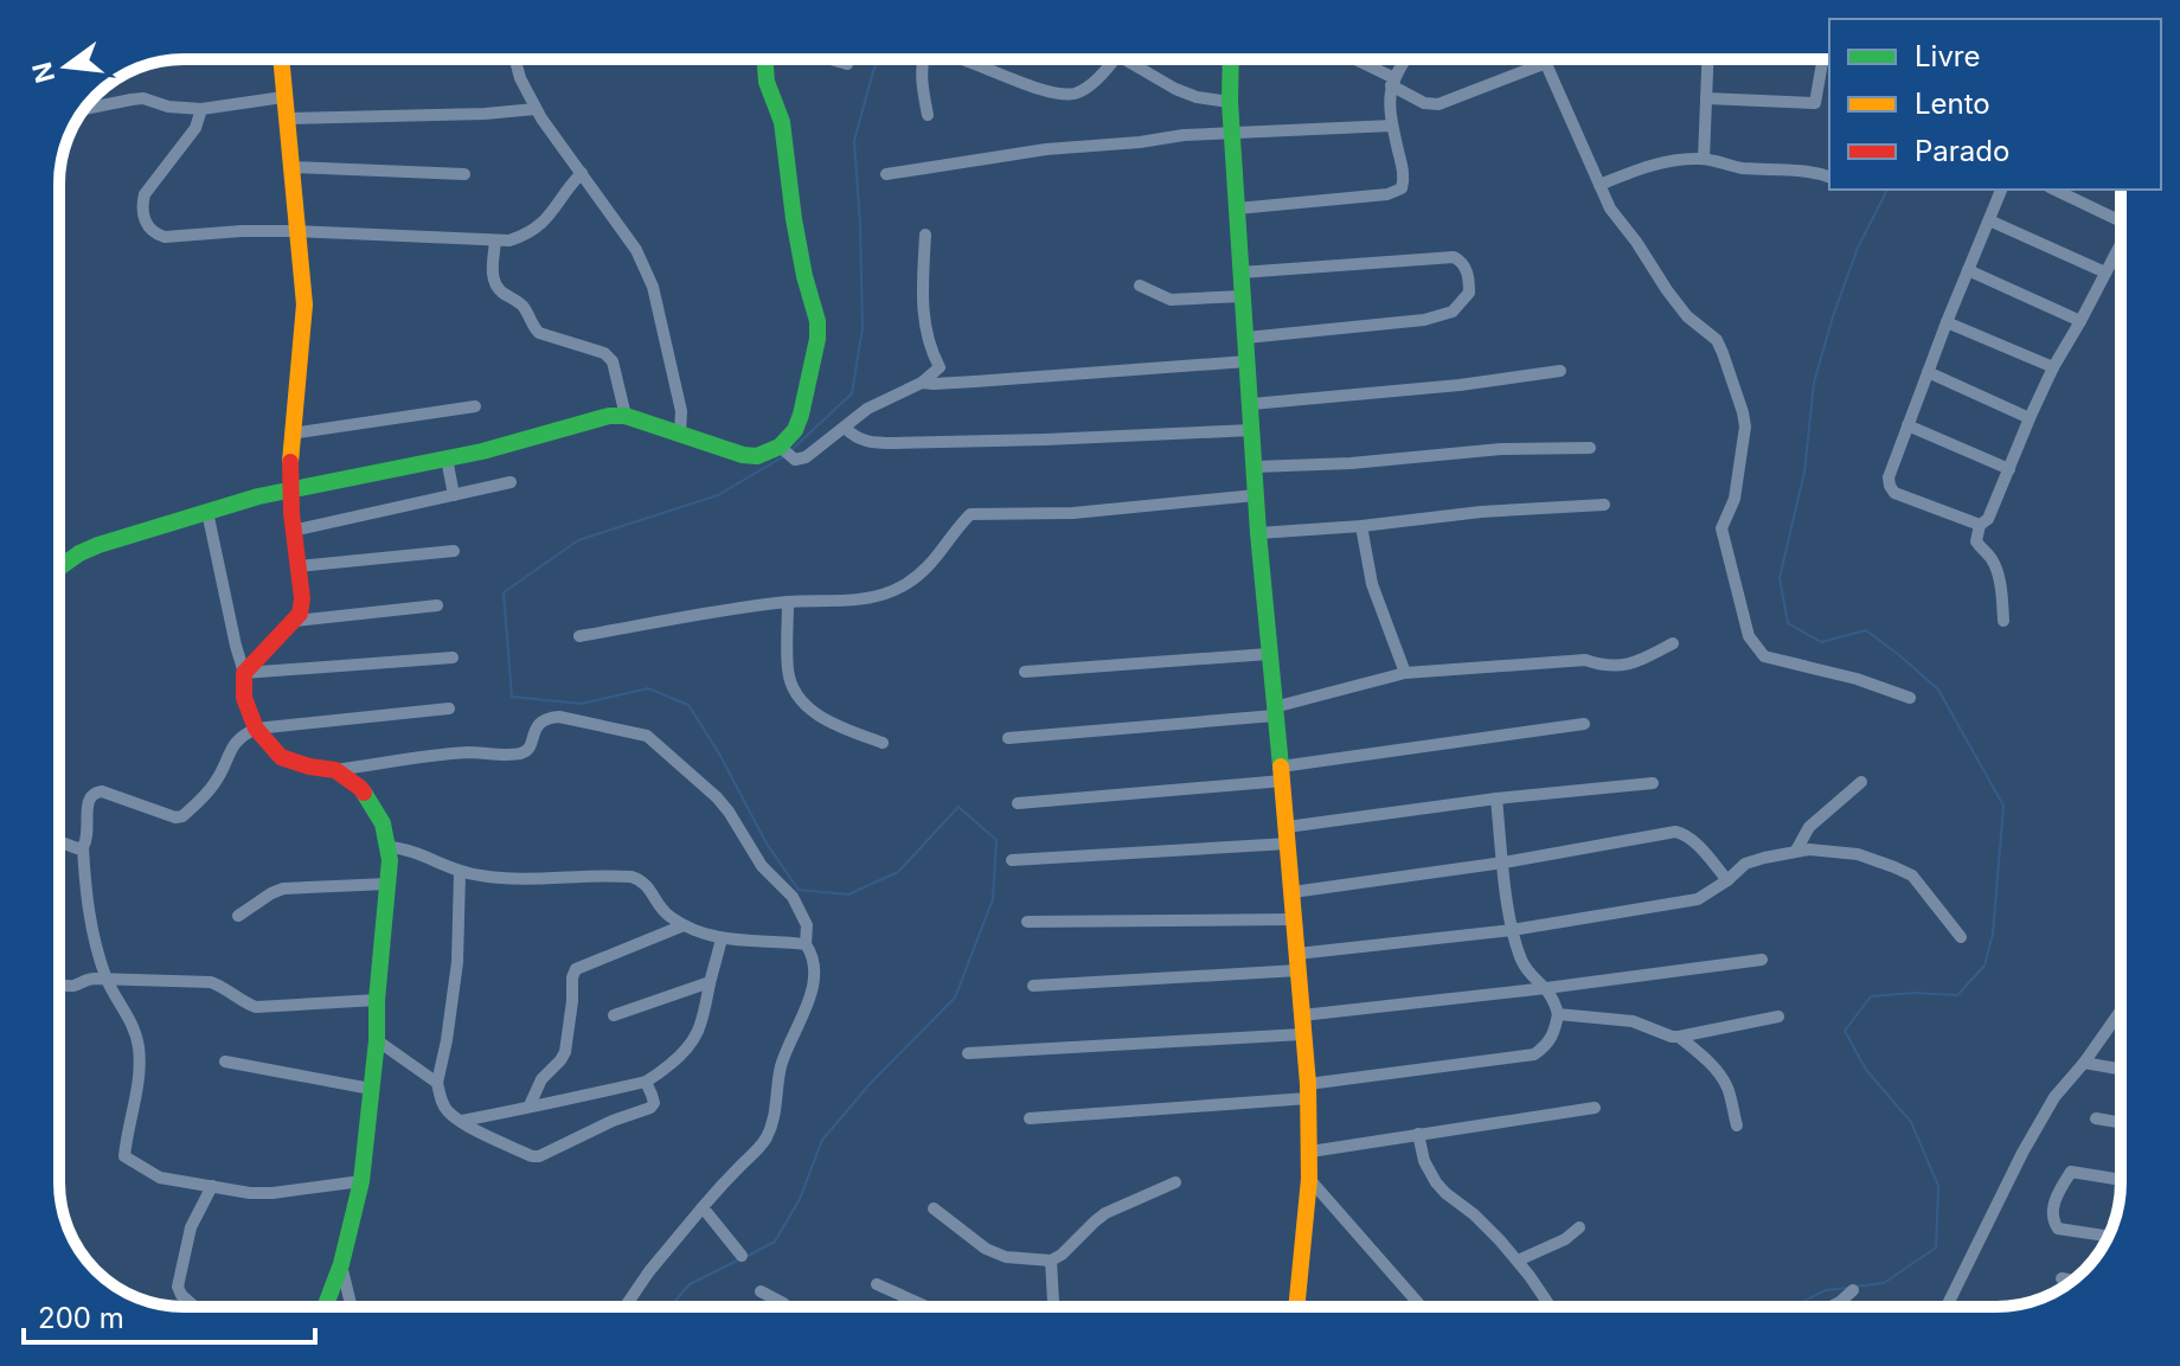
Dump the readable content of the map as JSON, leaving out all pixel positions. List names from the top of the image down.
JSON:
{
  "legend": ["Livre", "Lento", "Parado"],
  "scale_bar": "200 m",
  "north": "left"
}
